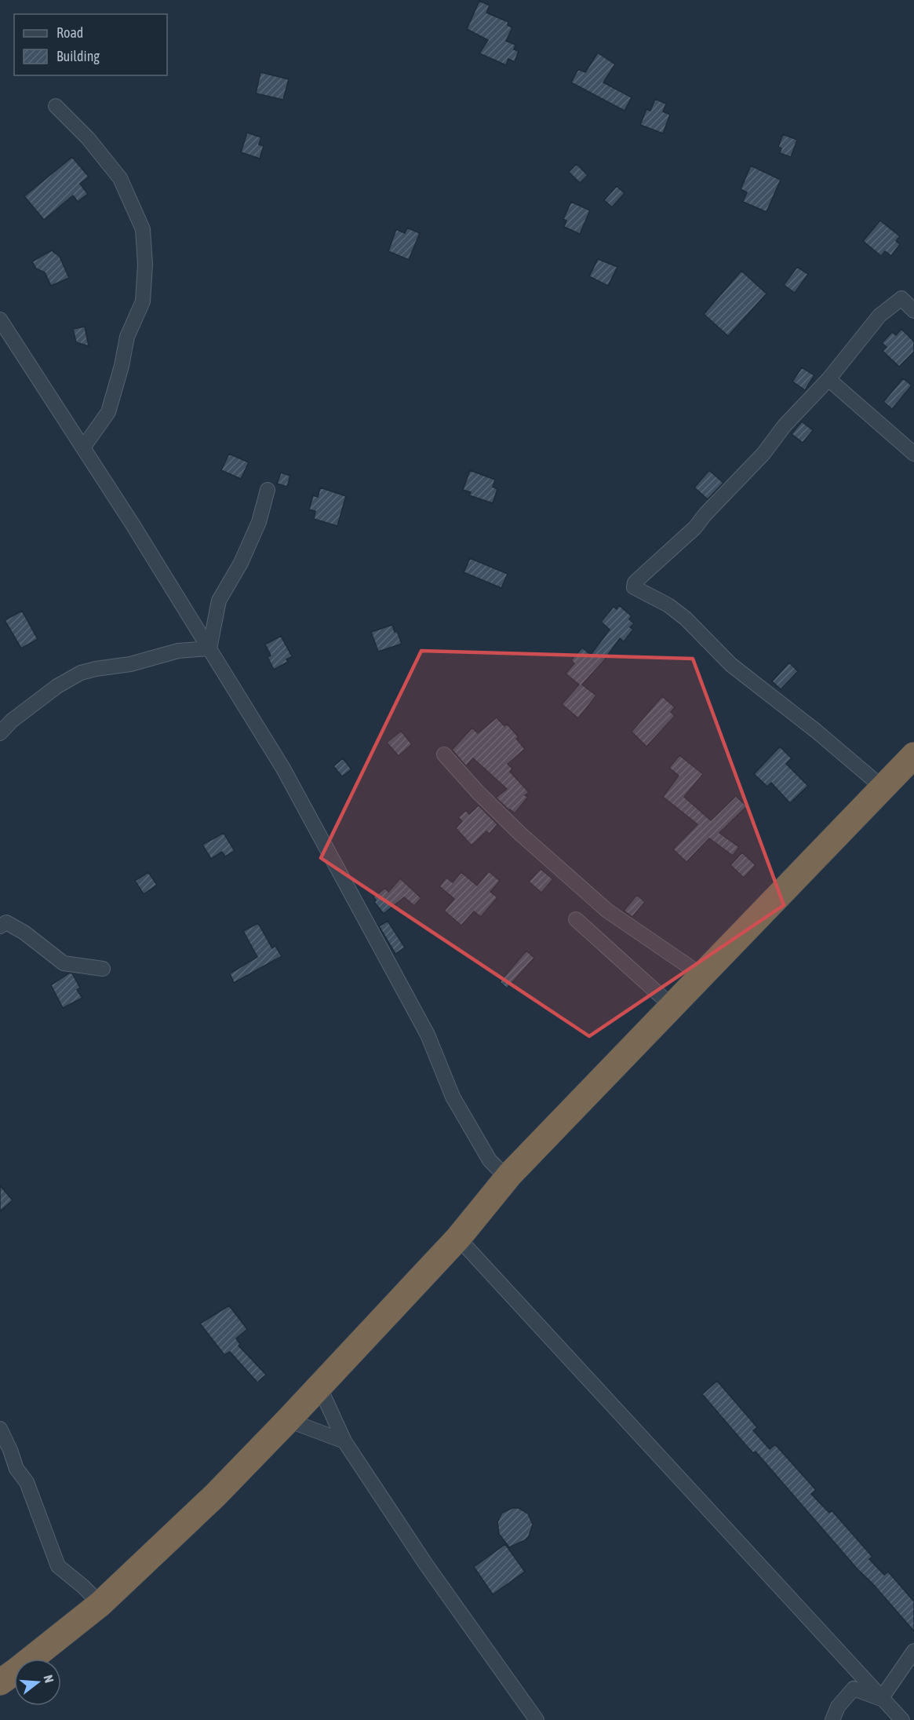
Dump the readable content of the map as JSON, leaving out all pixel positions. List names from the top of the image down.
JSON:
{
  "legend": ["Road", "Building"],
  "north": "right"
}
